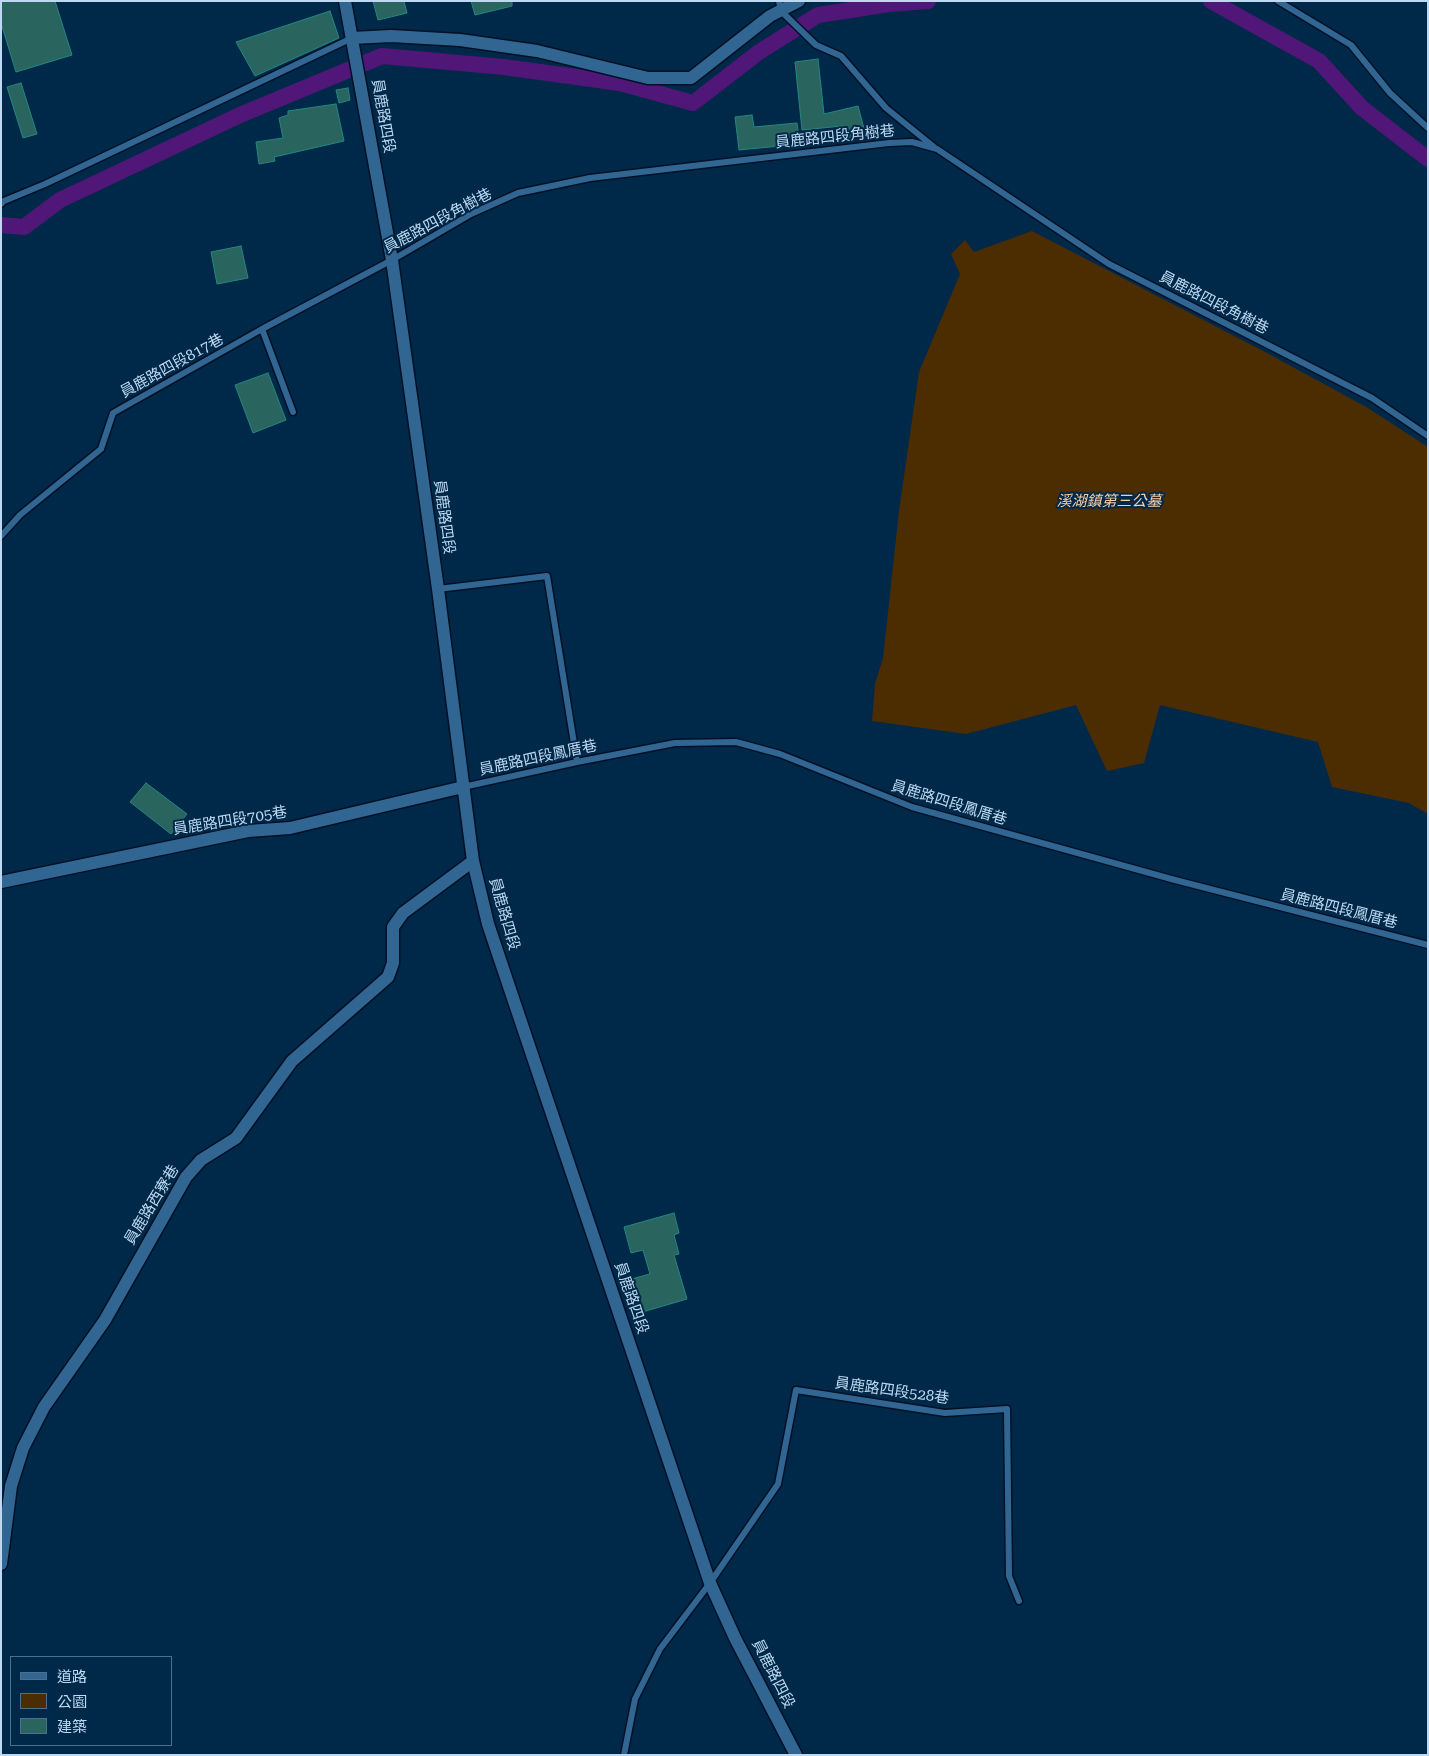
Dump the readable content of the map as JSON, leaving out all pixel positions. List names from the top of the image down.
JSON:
{
  "streets": {
    "main road": ["員鹿路四段", "員鹿路四段705巷", "員鹿路西寮巷"],
    "lane": [
      "員鹿路四段角樹巷",
      "員鹿路四段817巷",
      "員鹿路四段鳳厝巷",
      "員鹿路四段528巷"
    ]
  },
  "crossings": [
    ["員鹿路四段", "員鹿路四段角樹巷"],
    ["員鹿路四段", "員鹿路四段鳳厝巷"],
    ["員鹿路四段", "員鹿路四段705巷"],
    ["員鹿路四段", "員鹿路西寮巷"],
    ["員鹿路四段", "員鹿路四段528巷"],
    ["員鹿路四段角樹巷", "員鹿路四段817巷"],
    ["員鹿路四段鳳厝巷", "員鹿路四段705巷"]
  ],
  "parks": ["溪湖鎮第三公墓"],
  "legend": ["道路", "公園", "建築"]
}
